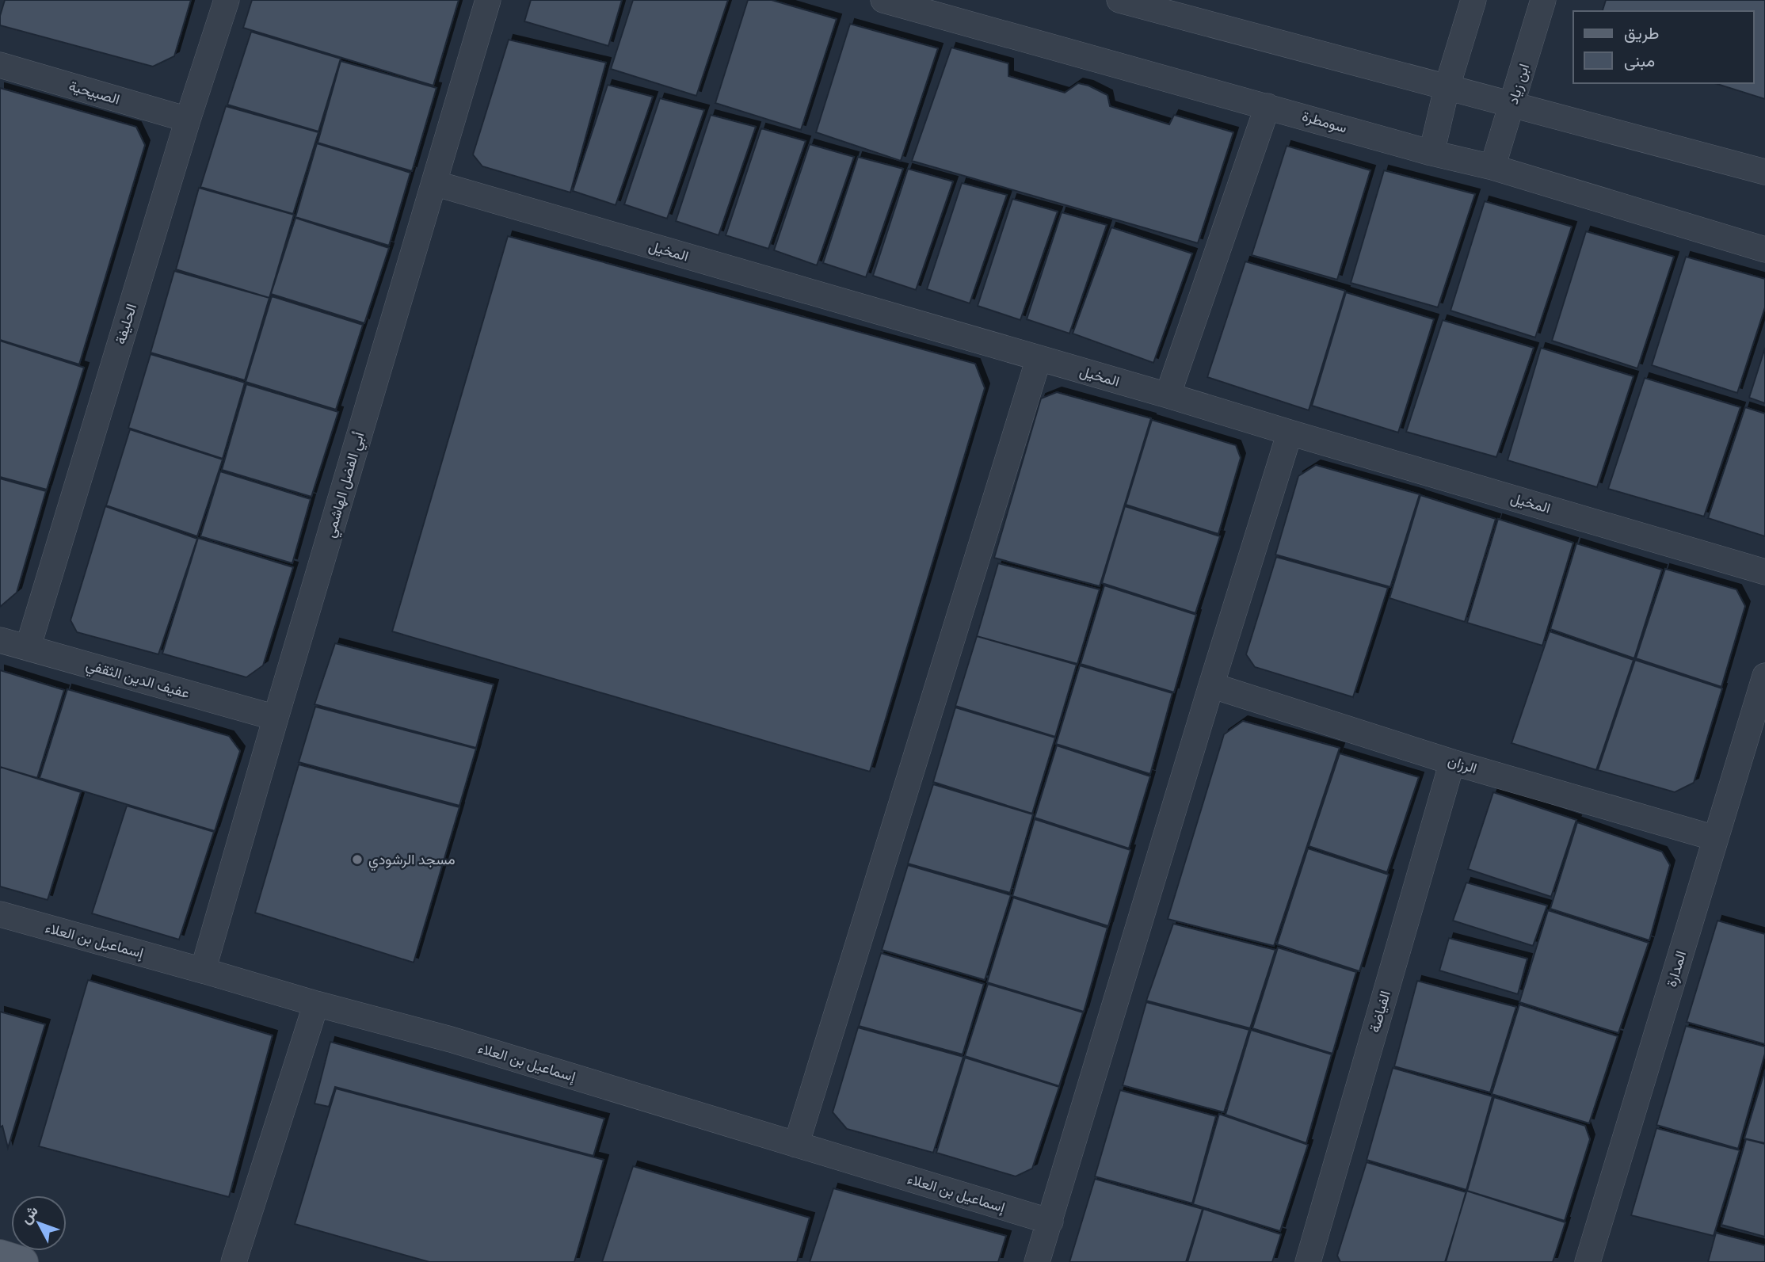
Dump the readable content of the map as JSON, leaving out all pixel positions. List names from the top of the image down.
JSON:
{
  "streets": {
    "street": [
      "ابن زياد",
      "الصبيحية",
      "سومطرة",
      "المخيل",
      "الحليفة",
      "أبي الفضل الهاشمي",
      "عفيف الدين الثقفي",
      "الرزان",
      "إسماعيل بن العلاء",
      "المدارة",
      "الفياضة"
    ]
  },
  "crossings": [
    ["ابن زياد", "سومطرة"],
    ["الصبيحية", "الحليفة"],
    ["المخيل", "أبي الفضل الهاشمي"],
    ["الحليفة", "عفيف الدين الثقفي"],
    ["أبي الفضل الهاشمي", "عفيف الدين الثقفي"],
    ["أبي الفضل الهاشمي", "إسماعيل بن العلاء"],
    ["الرزان", "المدارة"],
    ["الرزان", "الفياضة"]
  ],
  "places": ["مسجد الرشودي"],
  "legend": ["طريق", "مبنى"],
  "north": "top left"
}
